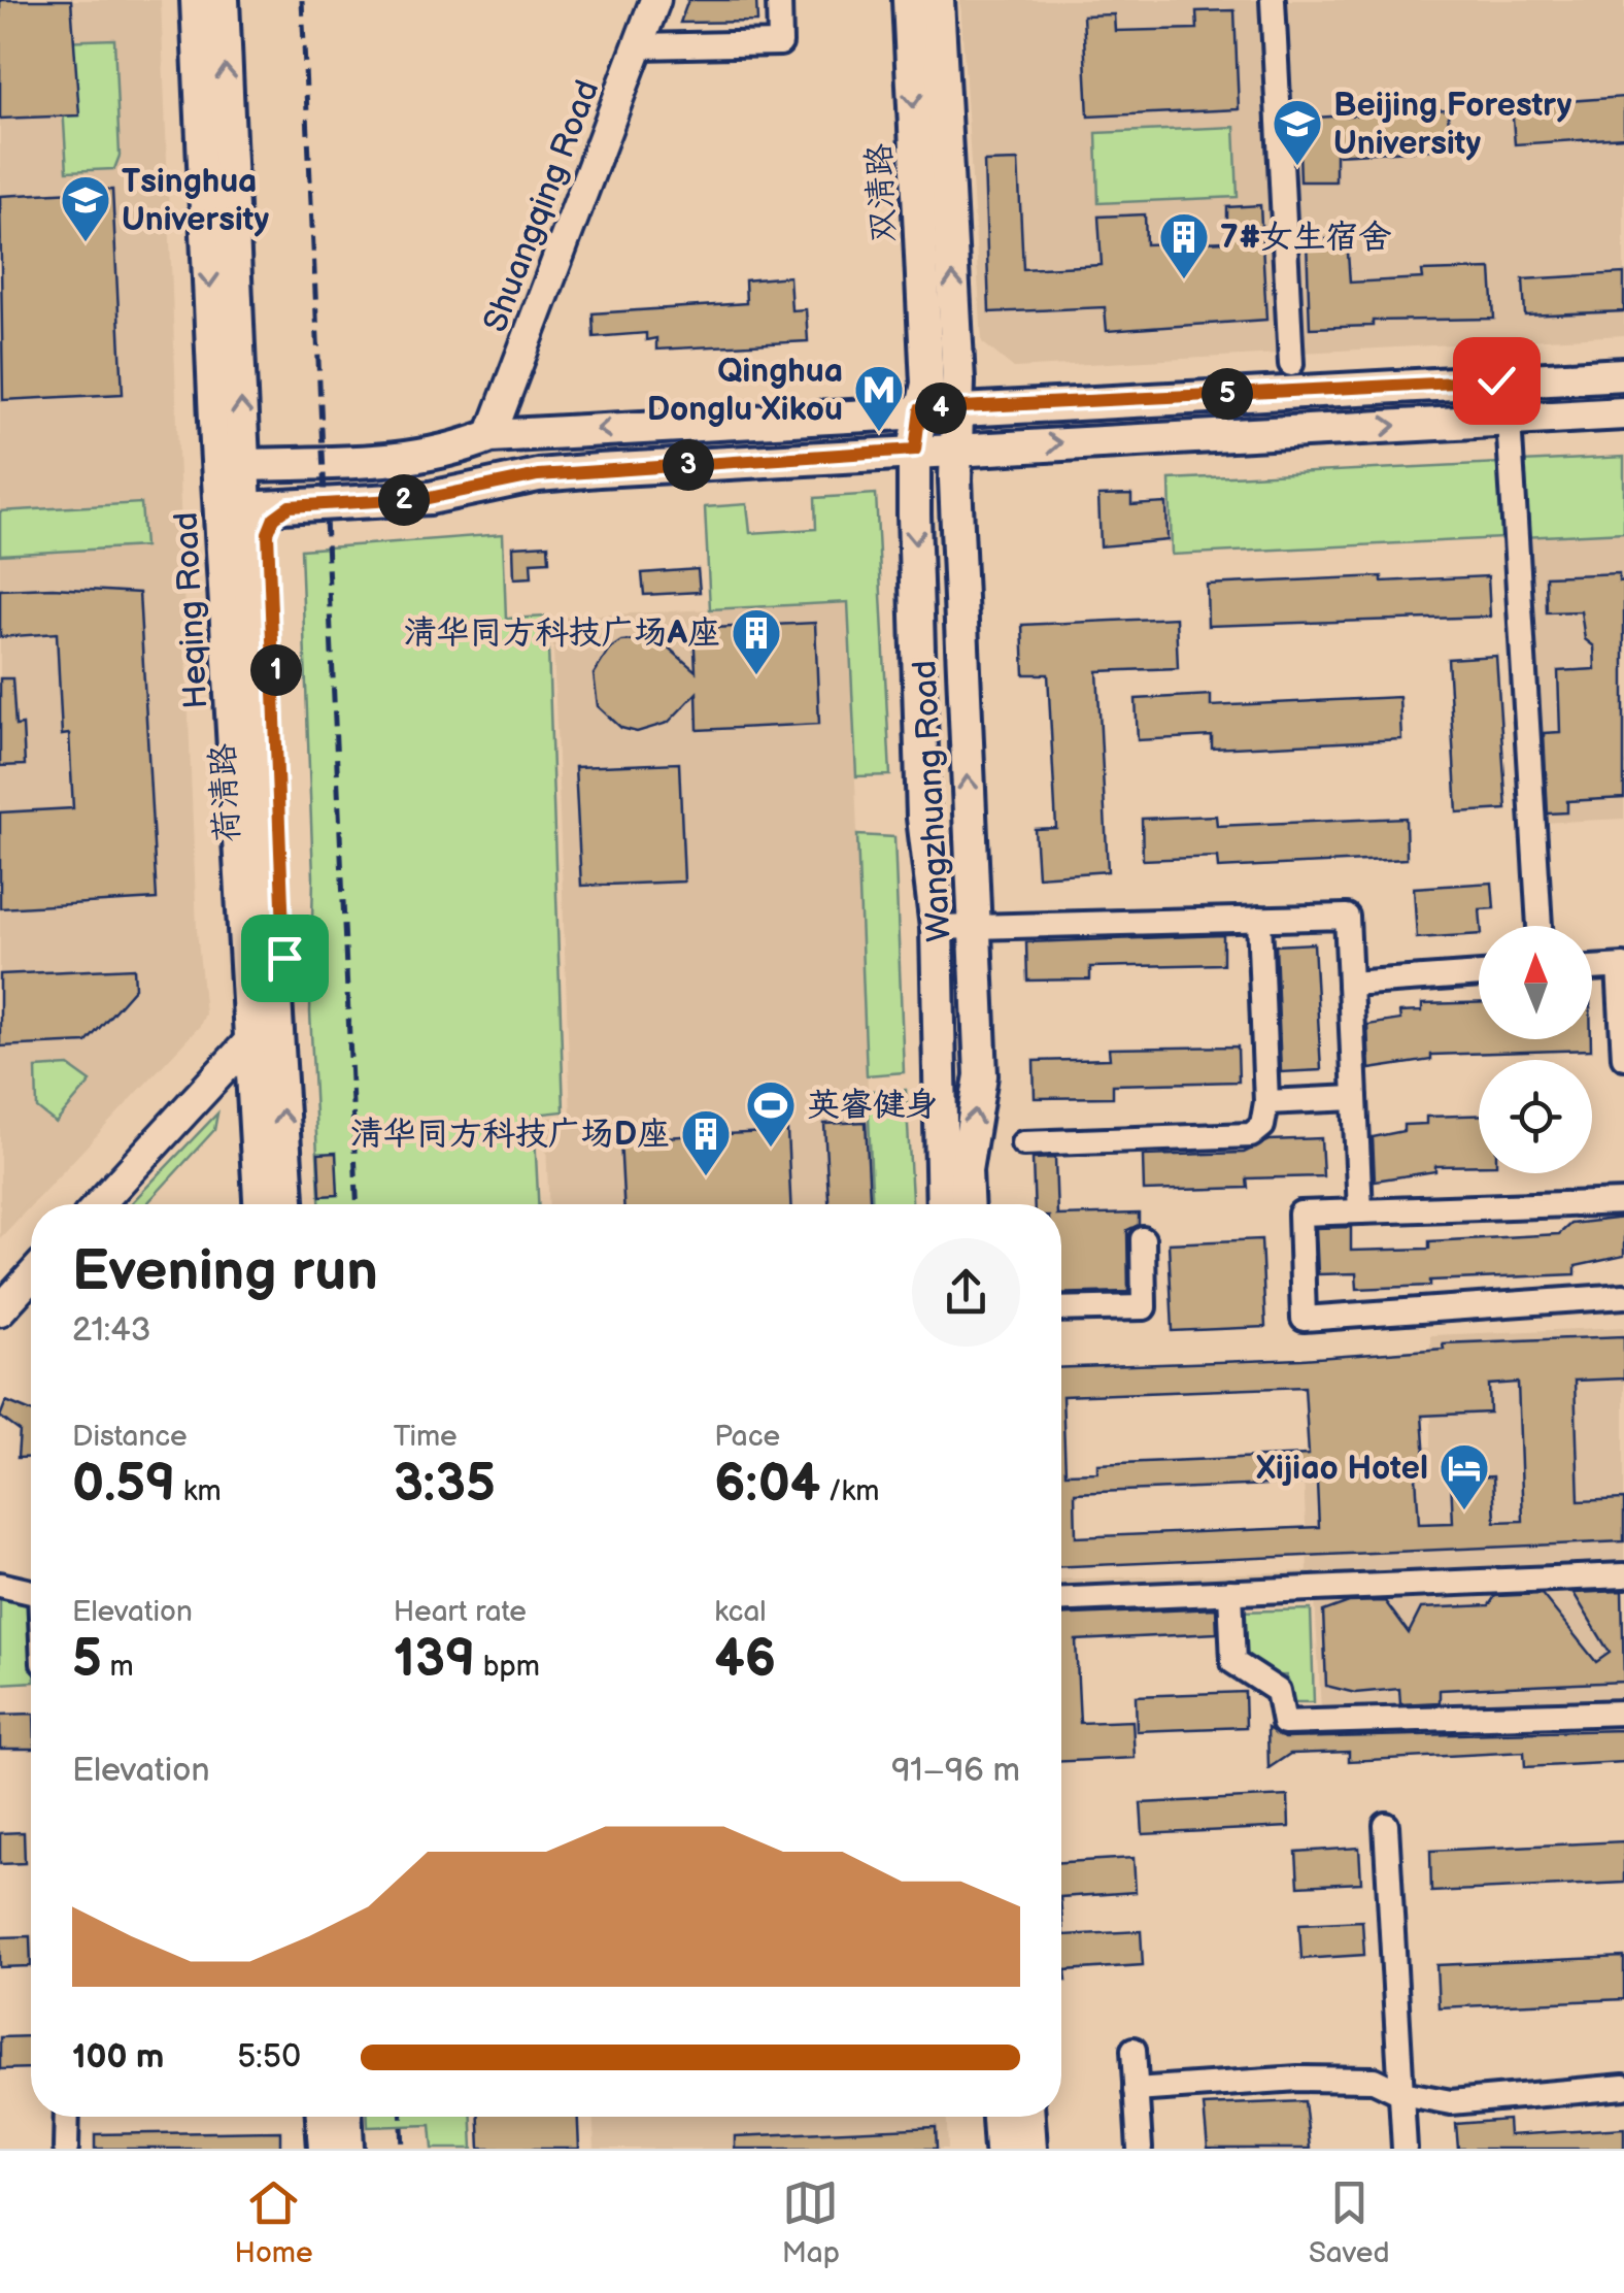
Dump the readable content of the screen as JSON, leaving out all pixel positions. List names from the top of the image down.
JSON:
{
  "streets": {
    "main road": [
      "双清路",
      "Heqing Road",
      "荷清路",
      "Wangzhuang Road"
    ],
    "street": ["Shuangqing Road"]
  },
  "crossings": [
    ["双清路", "Wangzhuang Road"]
  ],
  "places": {
    "school or university": ["Beijing Forestry University", "Tsinghua University"],
    "building": ["7#女生宿舍", "清华同方科技广场A座", "清华同方科技广场D座"],
    "metro station": ["Qinghua Donglu Xikou"],
    "sports": ["英睿健身"],
    "hotel": ["Xijiao Hotel"]
  },
  "north": "top",
  "page": {
    "pins": [
      "5",
      "4",
      "3",
      "2",
      "1"
    ],
    "heading": ["Evening run", "21:43"],
    "stats": [
      ["Distance", "0.59 km"],
      ["Time", "3:35"],
      ["Pace", "6:04 /km"],
      ["Elevation", "5 m"],
      ["Heart rate", "139 bpm"],
      ["kcal", "46"]
    ],
    "chart": ["Elevation", "91–96 m"],
    "list": [
      {
        "name": "100 m",
        "note": "5:50"
      }
    ],
    "tabs": ["Home", "Map", "Saved"]
  }
}
